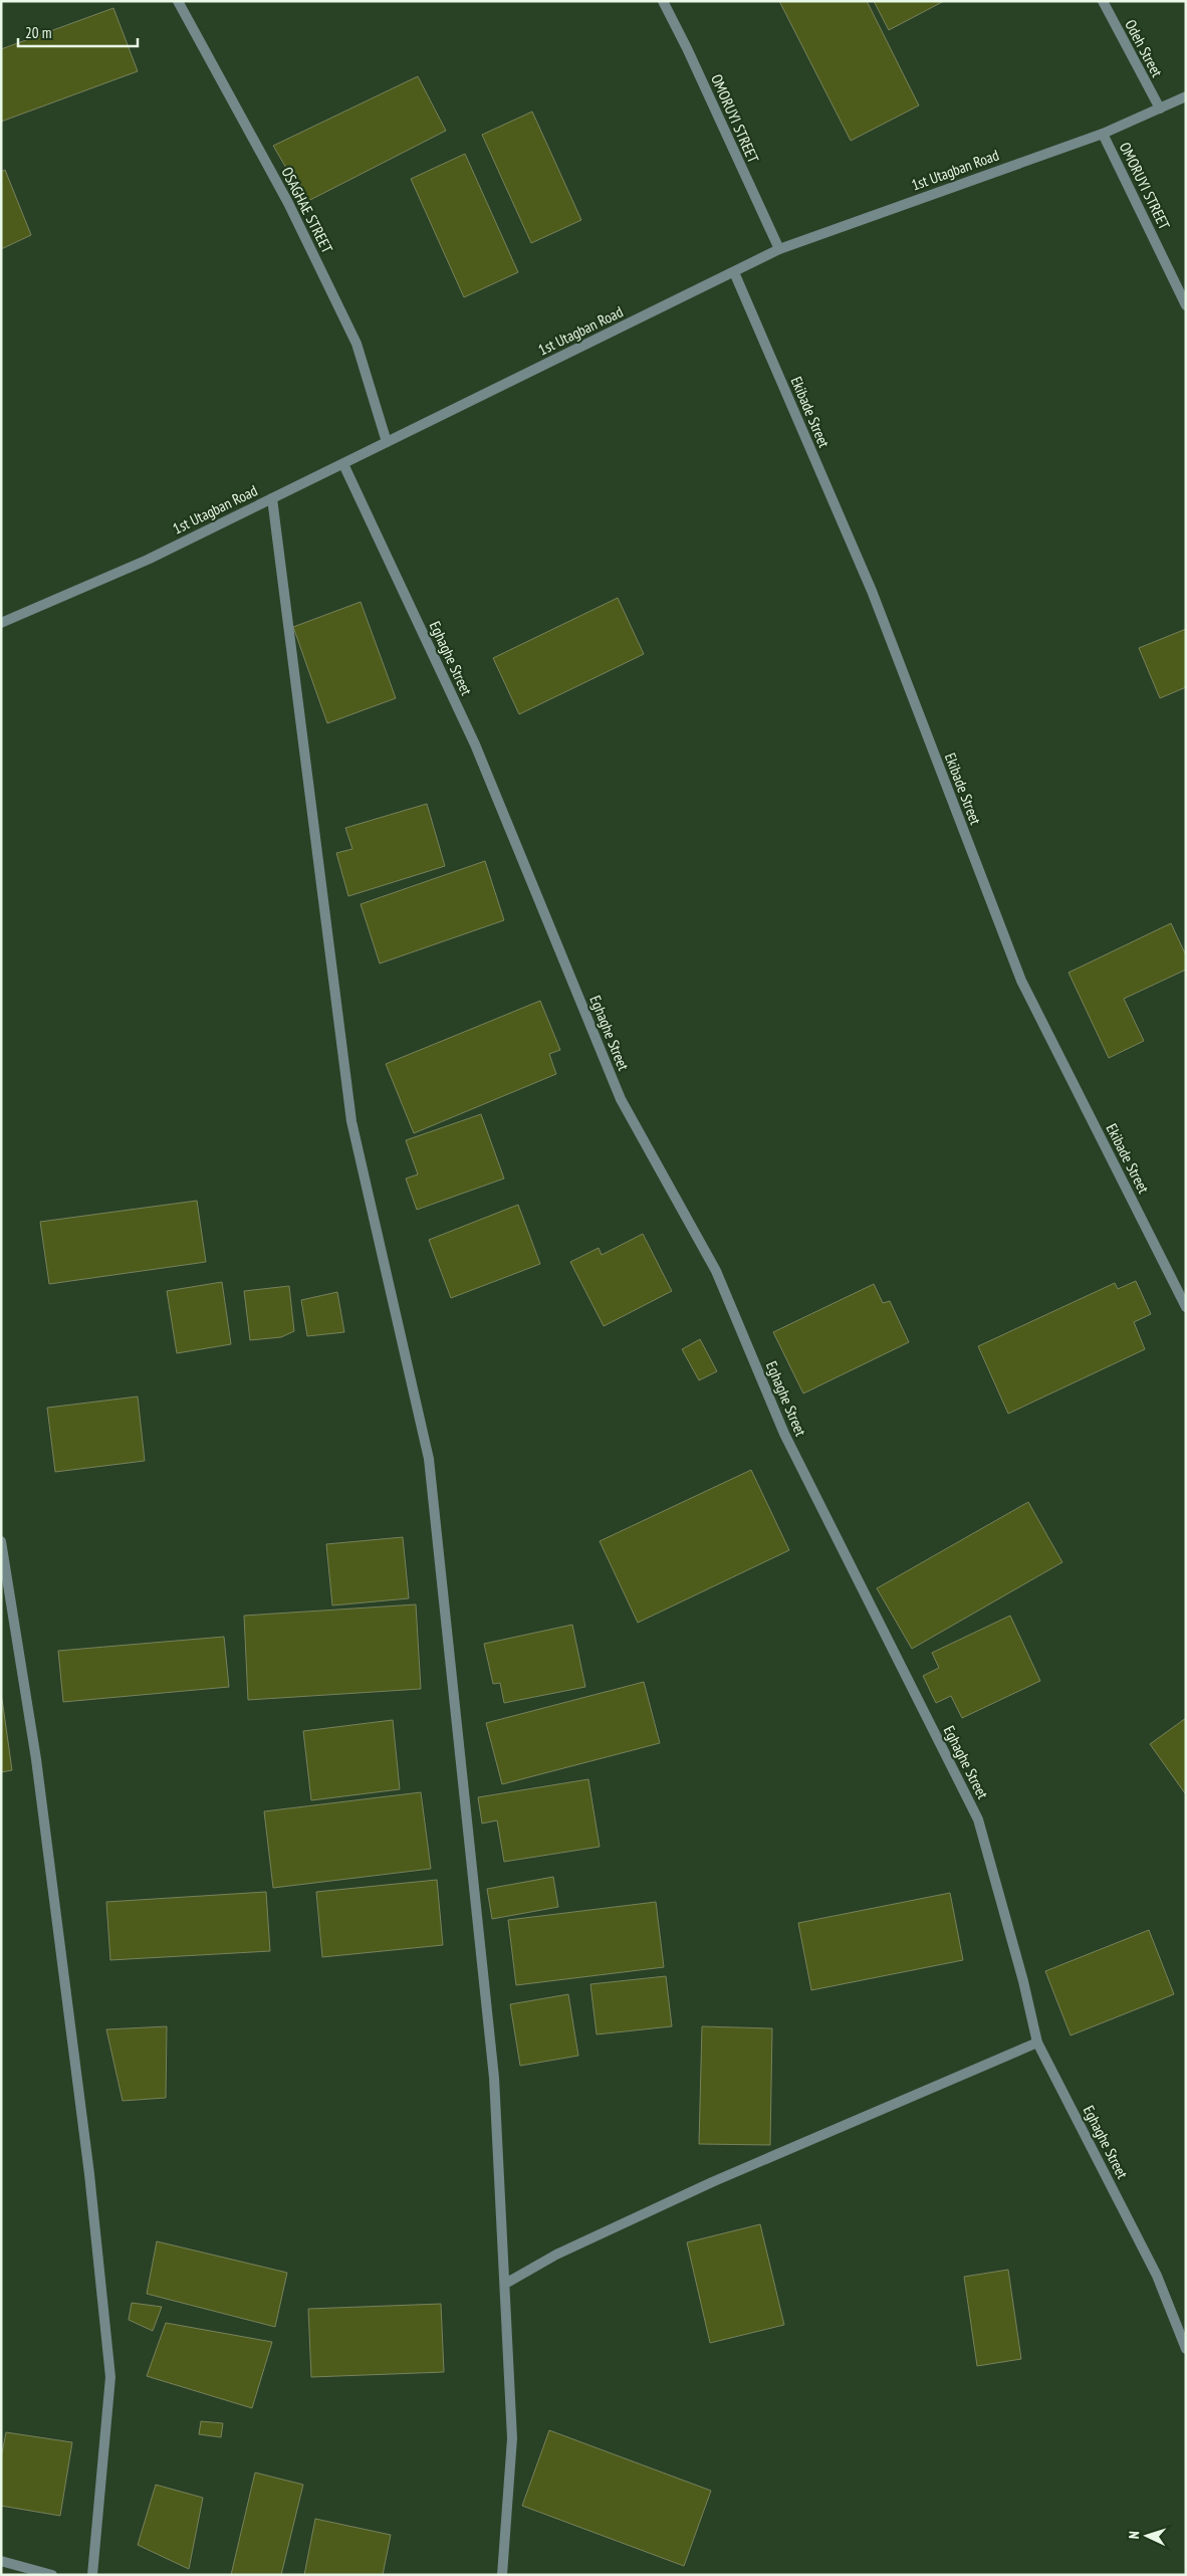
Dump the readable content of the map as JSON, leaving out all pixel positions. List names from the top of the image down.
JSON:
{
  "streets": {
    "street": [
      "Odeh Street",
      "OMORUYI STREET",
      "1st Utagban Road",
      "OSAGHAE STREET",
      "Ekibade Street",
      "Eghaghe Street"
    ]
  },
  "crossings": [
    ["Odeh Street", "1st Utagban Road"],
    ["OMORUYI STREET", "1st Utagban Road"],
    ["1st Utagban Road", "OSAGHAE STREET"],
    ["1st Utagban Road", "Ekibade Street"],
    ["1st Utagban Road", "Eghaghe Street"]
  ],
  "scale_bar": "20 m",
  "north": "left"
}
